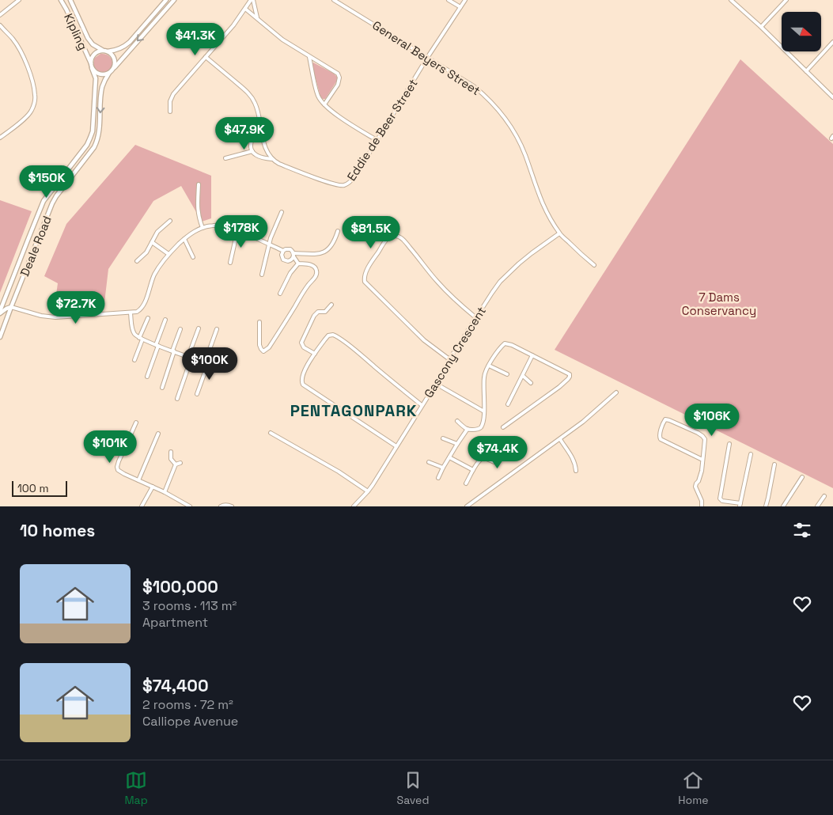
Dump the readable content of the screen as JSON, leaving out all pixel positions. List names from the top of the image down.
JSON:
{
  "streets": {
    "street": [
      "Kipling",
      "General Beyers Street",
      "Eddie de Beer Street",
      "Deale Road",
      "Gascony Crescent"
    ]
  },
  "crossings": [
    ["Kipling", "Deale Road"],
    ["General Beyers Street", "Eddie de Beer Street"],
    ["General Beyers Street", "Gascony Crescent"]
  ],
  "districts": ["PENTAGONPARK"],
  "parks": ["7 Dams Conservancy"],
  "scale_bar": "100 m",
  "north": "right",
  "page": {
    "price": [
      "$41.3K",
      "$47.9K",
      "$150K",
      "$178K",
      "$81.5K",
      "$72.7K",
      "$100K",
      "$106K",
      "$101K",
      "$74.4K"
    ],
    "scale": "100 m",
    "heading": "10 homes",
    "list": [
      {
        "name": "$100,000",
        "note": "3 rooms · 113 m² · Apartment"
      },
      {
        "name": "$74,400",
        "note": "2 rooms · 72 m² · Calliope Avenue"
      }
    ],
    "tabs": ["Map", "Saved", "Home"]
  }
}
